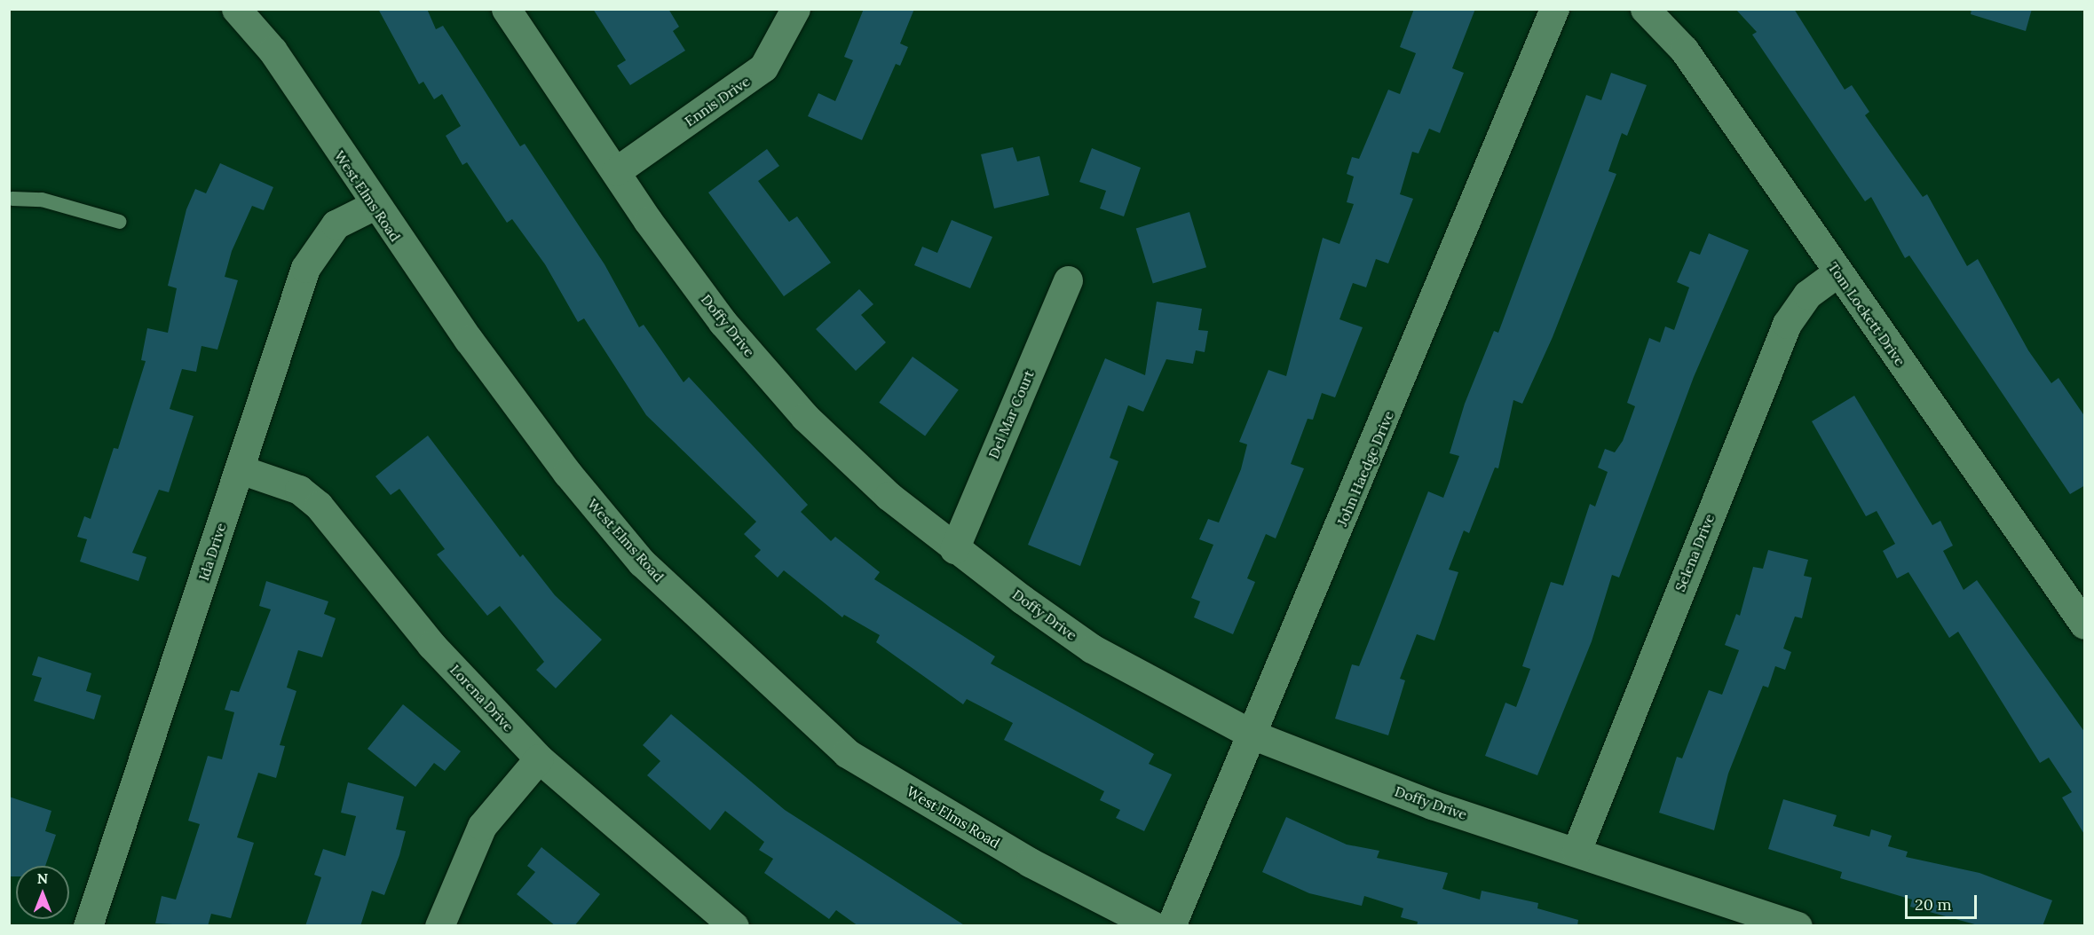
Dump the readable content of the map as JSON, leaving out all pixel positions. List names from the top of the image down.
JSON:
{
  "streets": {
    "street": [
      "Ennis Drive",
      "West Elms Road",
      "Tom Lockett Drive",
      "Doffy Drive",
      "Del Mar Court",
      "John Haedge Drive",
      "Ida Drive",
      "Selena Drive",
      "Lorena Drive"
    ]
  },
  "crossings": [
    ["Ennis Drive", "Doffy Drive"],
    ["West Elms Road", "Ida Drive"],
    ["Tom Lockett Drive", "Selena Drive"],
    ["Doffy Drive", "Del Mar Court"],
    ["Doffy Drive", "John Haedge Drive"],
    ["Doffy Drive", "Selena Drive"],
    ["Ida Drive", "Lorena Drive"]
  ],
  "scale_bar": "20 m",
  "north": "top"
}
